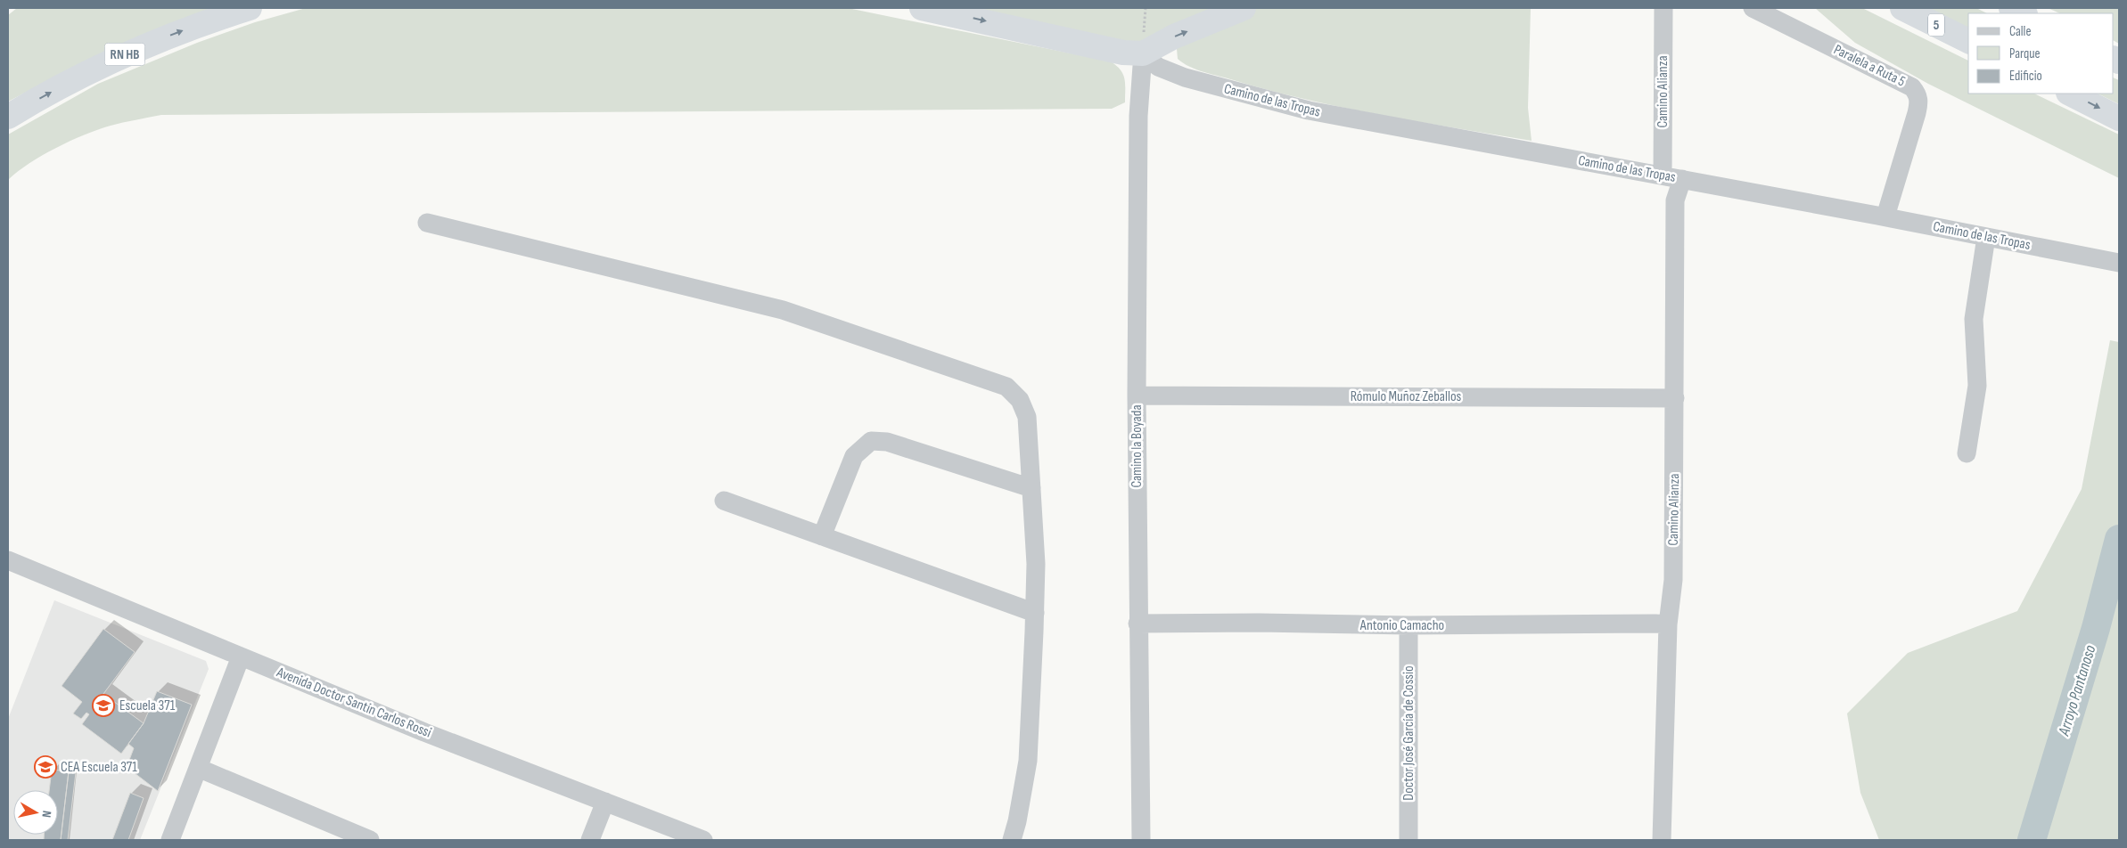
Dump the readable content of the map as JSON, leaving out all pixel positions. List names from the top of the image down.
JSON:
{
  "streets": {
    "highway": ["5", "RN HB"],
    "street": [
      "Paralela a Ruta 5",
      "Camino Alianza",
      "Camino de las Tropas",
      "Rómulo Muñoz Zeballos",
      "Camino la Boyada",
      "Antonio Camacho",
      "Avenida Doctor Santín Carlos Rossi",
      "Doctor José García de Cossio"
    ]
  },
  "crossings": [
    ["Paralela a Ruta 5", "Camino de las Tropas"],
    ["Camino Alianza", "Camino de las Tropas"],
    ["Camino Alianza", "Rómulo Muñoz Zeballos"],
    ["Camino Alianza", "Antonio Camacho"],
    ["Camino de las Tropas", "Camino la Boyada"],
    ["Rómulo Muñoz Zeballos", "Camino la Boyada"],
    ["Camino la Boyada", "Antonio Camacho"],
    ["Antonio Camacho", "Doctor José García de Cossio"]
  ],
  "water": ["Arroyo Pantanoso"],
  "places": {
    "school or university": ["Escuela 371", "CEA Escuela 371"]
  },
  "legend": ["Calle", "Parque", "Edificio"],
  "north": "right"
}
